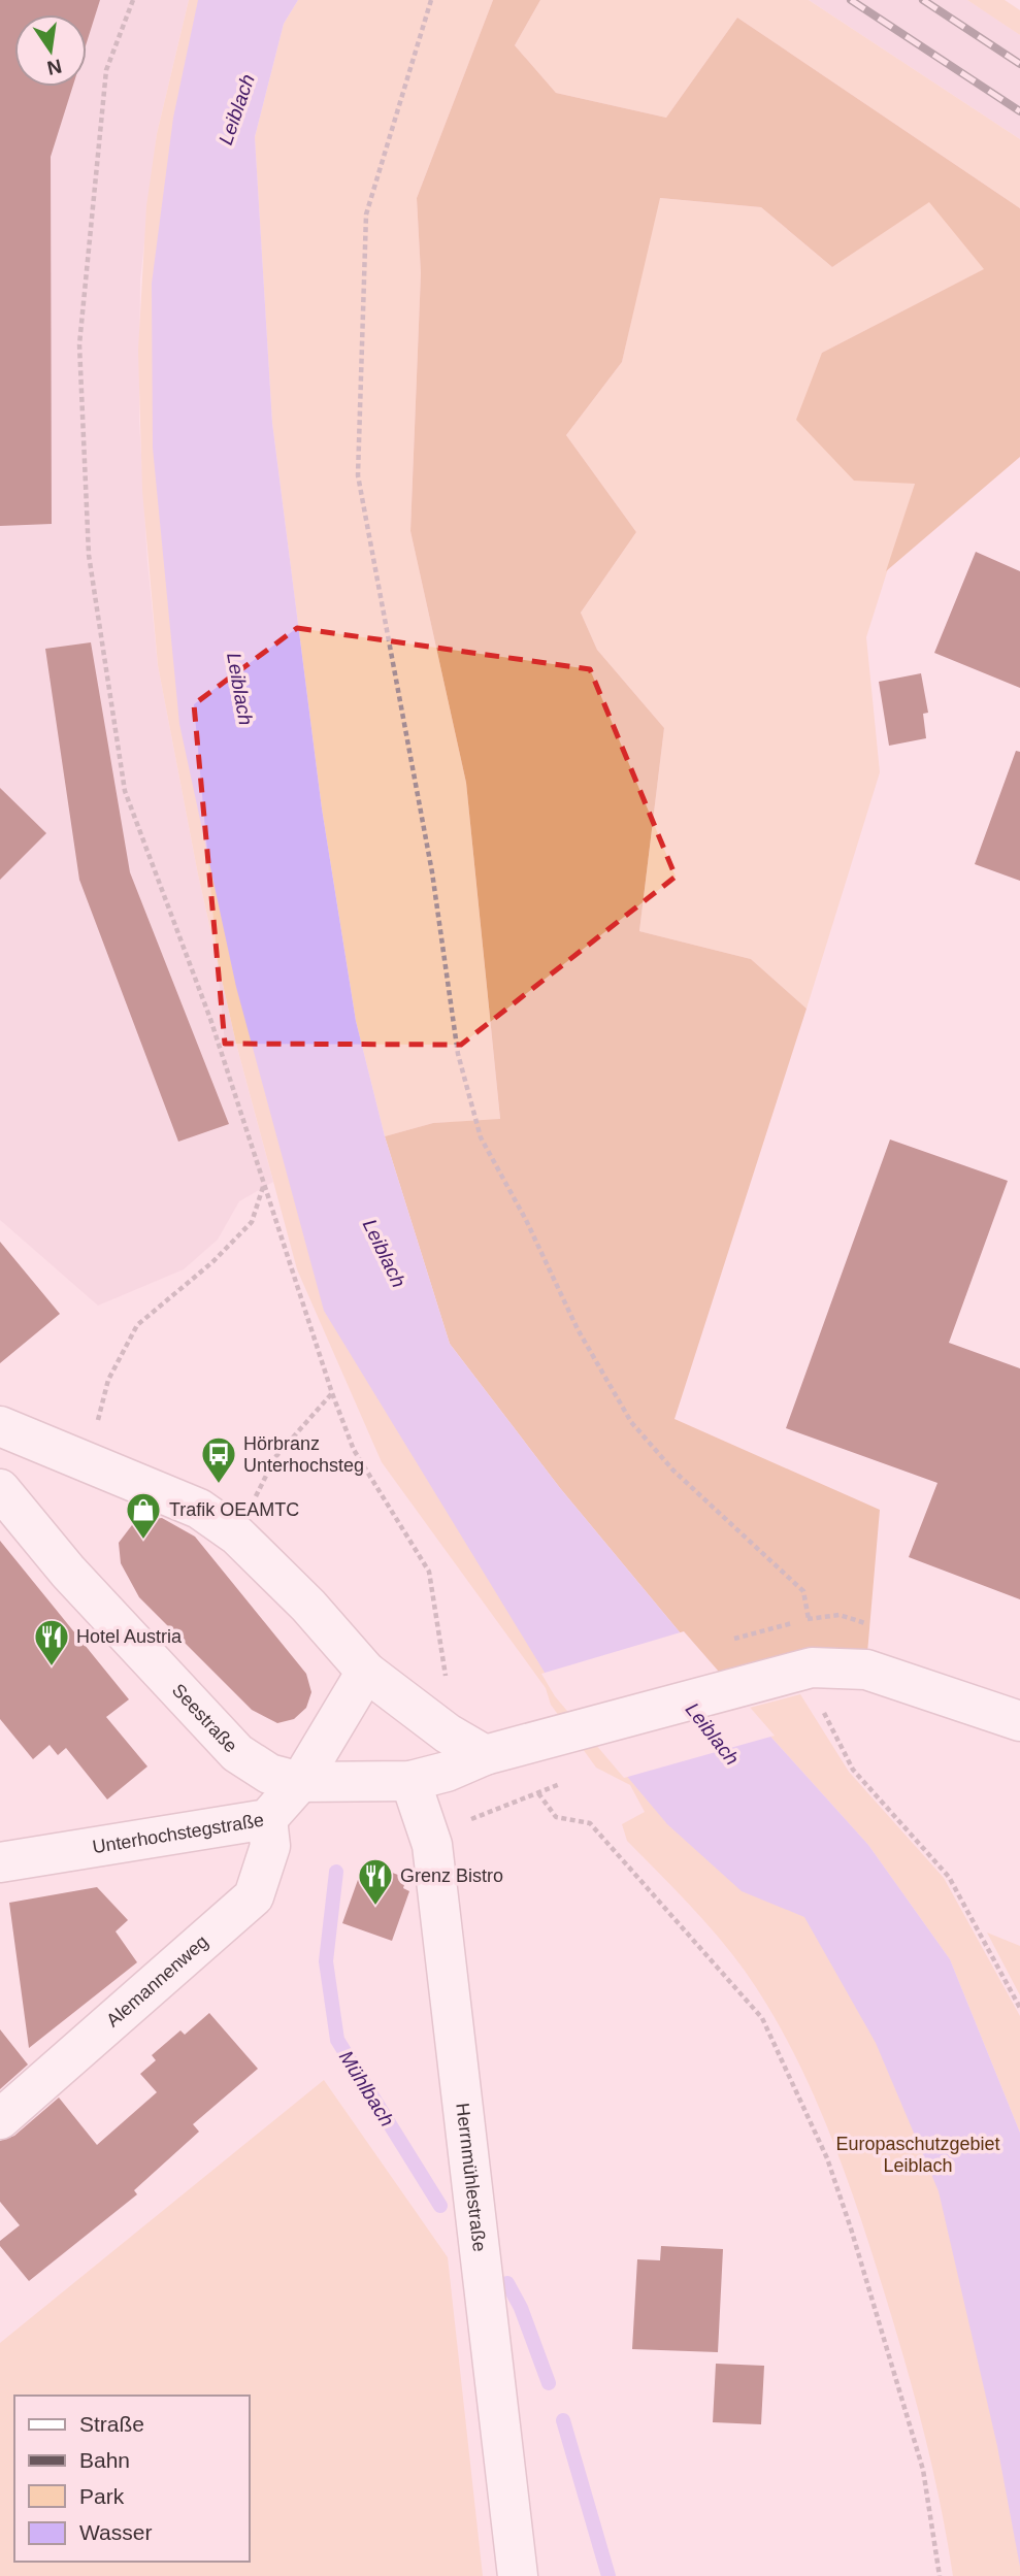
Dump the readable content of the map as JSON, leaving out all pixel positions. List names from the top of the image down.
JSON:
{
  "streets": {
    "main road": [
      "Seestraße",
      "Unterhochstegstraße",
      "Alemannenweg",
      "Herrnmühlestraße"
    ]
  },
  "crossings": [
    ["Seestraße", "Unterhochstegstraße"],
    ["Seestraße", "Herrnmühlestraße"],
    ["Unterhochstegstraße", "Alemannenweg"]
  ],
  "water": ["Leiblach", "Mühlbach"],
  "parks": ["Europaschutzgebiet Leiblach"],
  "places": {
    "bus stop": ["Hörbranz Unterhochsteg"],
    "shop": ["Trafik OEAMTC"],
    "restaurant": ["Hotel Austria", "Grenz Bistro"]
  },
  "legend": [
    "Straße",
    "Bahn",
    "Park",
    "Wasser"
  ],
  "north": "bottom"
}
